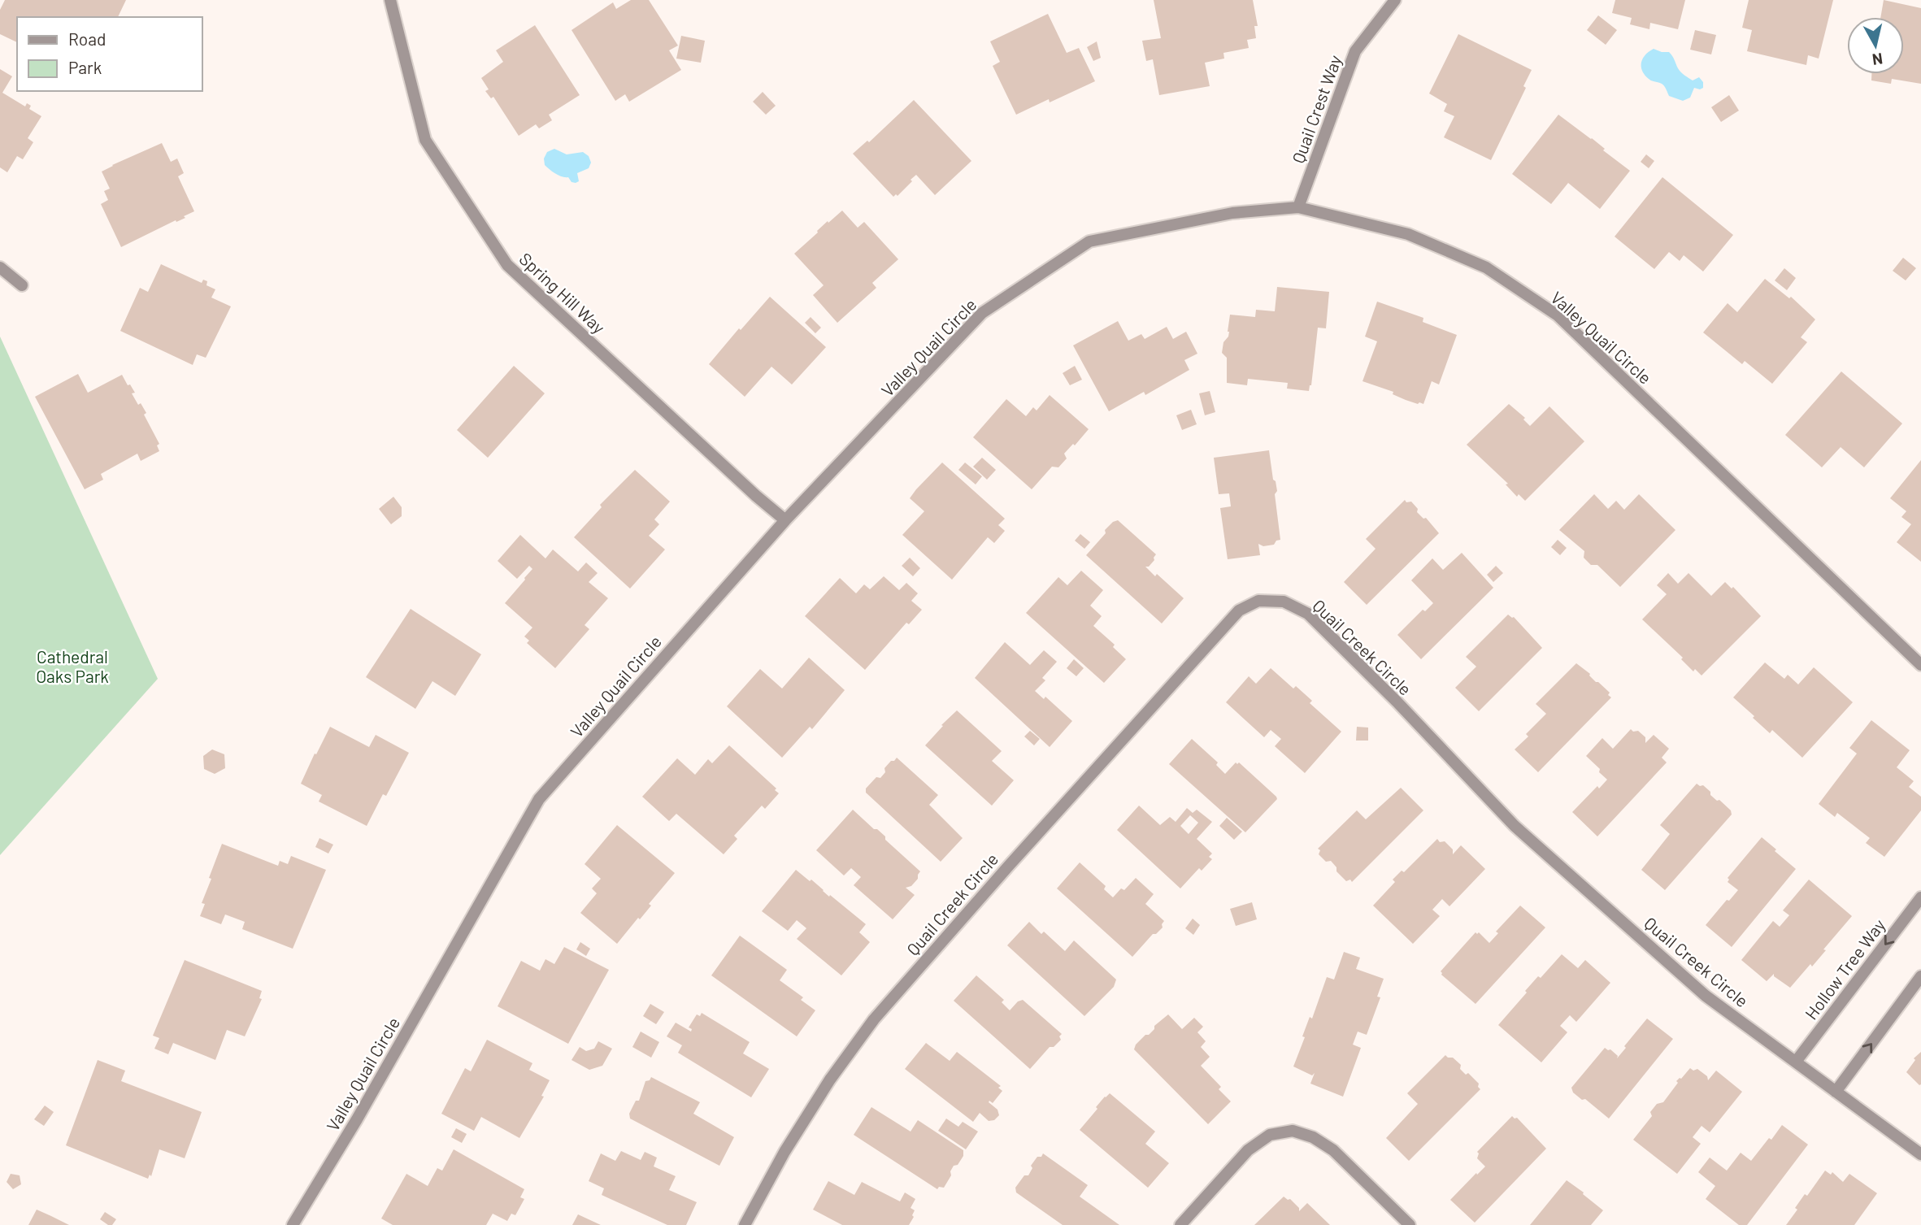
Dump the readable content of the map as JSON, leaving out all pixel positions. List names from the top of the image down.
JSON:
{
  "streets": {
    "street": [
      "Quail Crest Way",
      "Spring Hill Way",
      "Valley Quail Circle",
      "Quail Creek Circle",
      "Hollow Tree Way"
    ]
  },
  "crossings": [
    ["Quail Crest Way", "Valley Quail Circle"],
    ["Spring Hill Way", "Valley Quail Circle"],
    ["Quail Creek Circle", "Hollow Tree Way"]
  ],
  "parks": ["Cathedral Oaks Park"],
  "legend": ["Road", "Park"],
  "north": "bottom"
}
